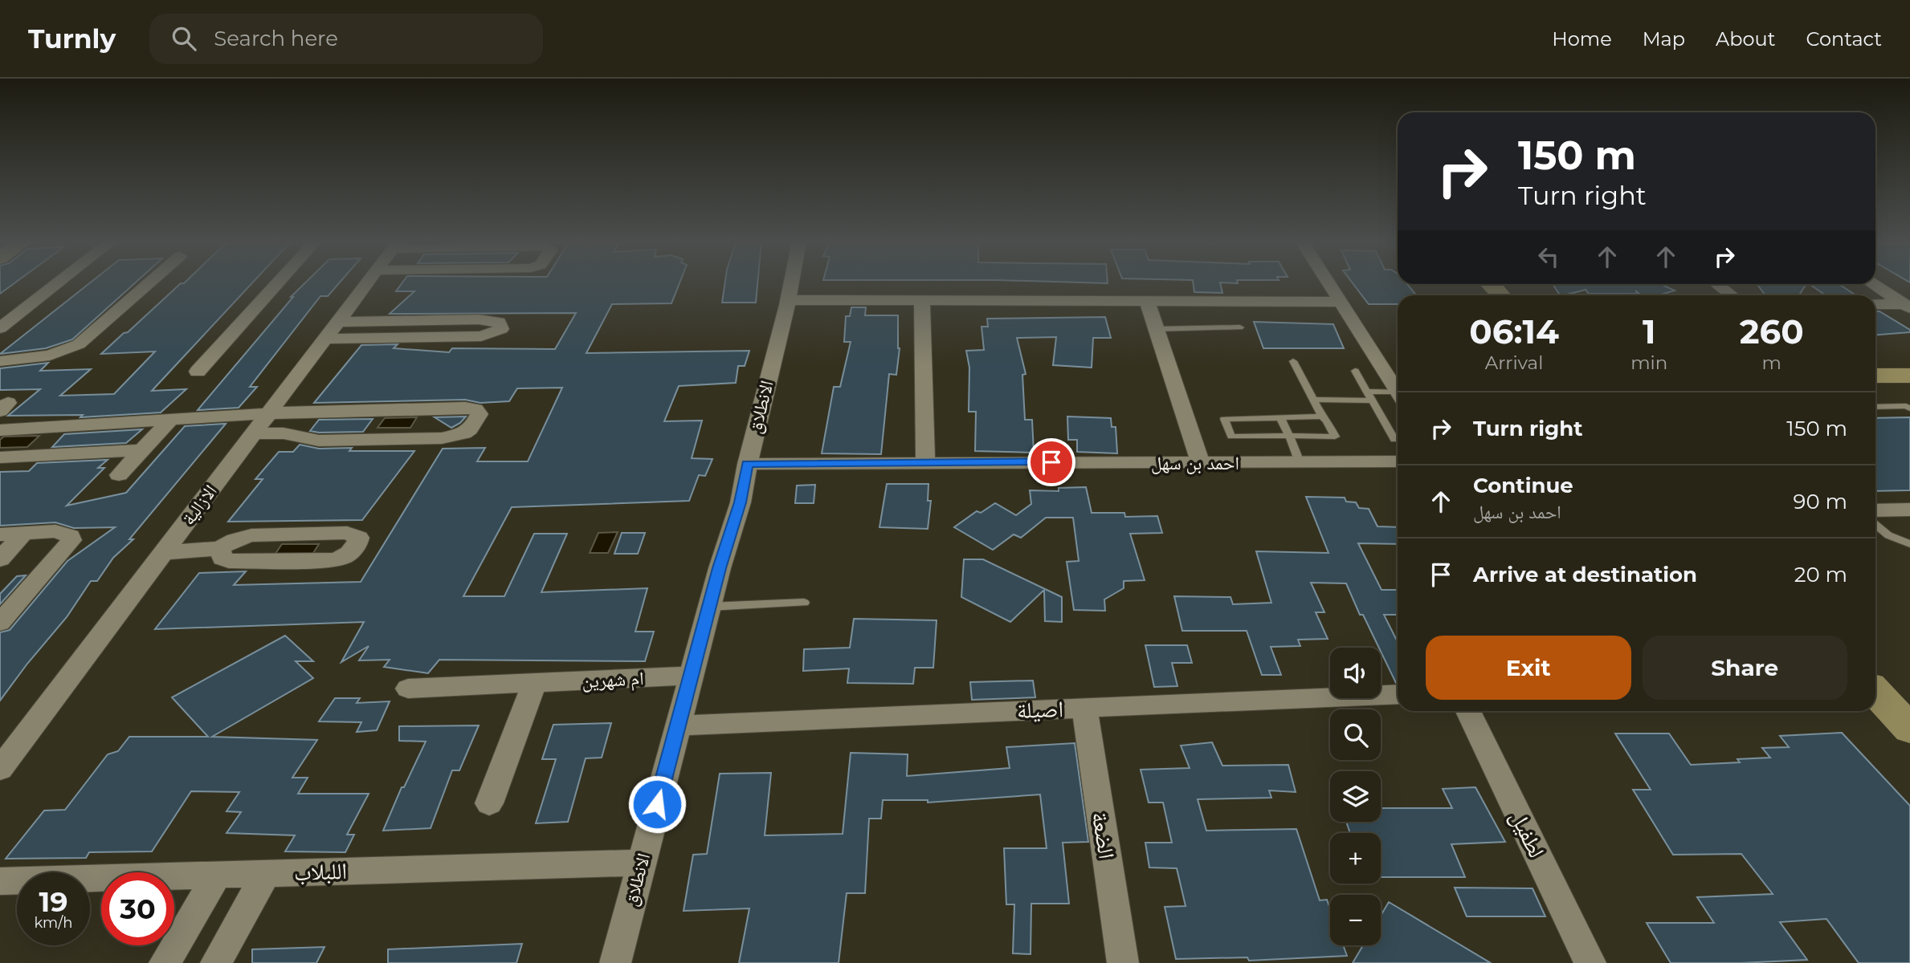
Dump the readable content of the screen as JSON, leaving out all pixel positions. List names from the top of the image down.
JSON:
{
  "streets": {
    "street": [
      "الانطلاق",
      "احمد بن سهل",
      "الازالية",
      "ام شهرين",
      "اصيلة",
      "لطفيل",
      "الضعة",
      "اللبلاب"
    ]
  },
  "crossings": [
    ["الانطلاق", "احمد بن سهل"],
    ["الانطلاق", "ام شهرين"],
    ["الانطلاق", "اصيلة"],
    ["الانطلاق", "اللبلاب"],
    ["اصيلة", "الضعة"]
  ],
  "page": {
    "header": "Turnly",
    "search": "Search here",
    "nav": [
      "Home",
      "Map",
      "About",
      "Contact"
    ],
    "turn": ["150 m", "Turn right"],
    "eta": [
      "06:14",
      "Arrival",
      "1",
      "min",
      "260",
      "m"
    ],
    "list": [
      {
        "name": "Turn right",
        "value": "150 m"
      },
      {
        "name": "Continue",
        "note": "احمد بن سهل",
        "value": "90 m"
      },
      {
        "name": "Arrive at destination",
        "value": "20 m"
      }
    ],
    "buttons": ["Exit", "Share"],
    "map_buttons": ["+", "−"],
    "speed": "19 km/h",
    "limit": "30"
  }
}
